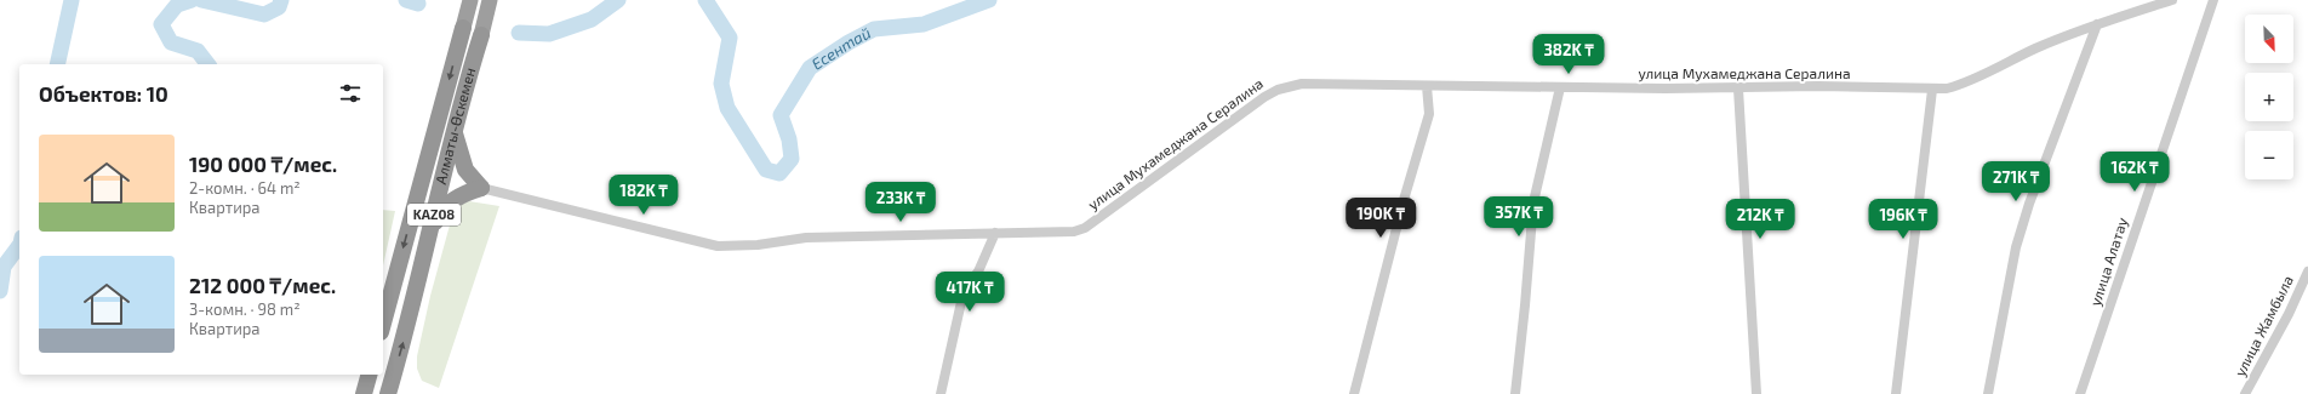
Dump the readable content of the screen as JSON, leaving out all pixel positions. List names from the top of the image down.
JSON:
{
  "streets": {
    "highway": ["Алматы-Өскемен", "KAZ08"],
    "street": ["улица Мухамеджана Сералина", "улица Алатау", "улица Жамбыла"]
  },
  "water": ["Есентай"],
  "north": "bottom right",
  "page": {
    "map_buttons": ["+", "−"],
    "price": [
      "382K ₸",
      "162K ₸",
      "271K ₸",
      "182K ₸",
      "233K ₸",
      "357K ₸",
      "190K ₸",
      "212K ₸",
      "196K ₸",
      "417K ₸"
    ],
    "heading": "Объектов: 10",
    "list": [
      {
        "name": "190 000 ₸/мес.",
        "note": "2-комн. · 64 m² · Квартира"
      },
      {
        "name": "212 000 ₸/мес.",
        "note": "3-комн. · 98 m² · Квартира"
      }
    ]
  }
}
